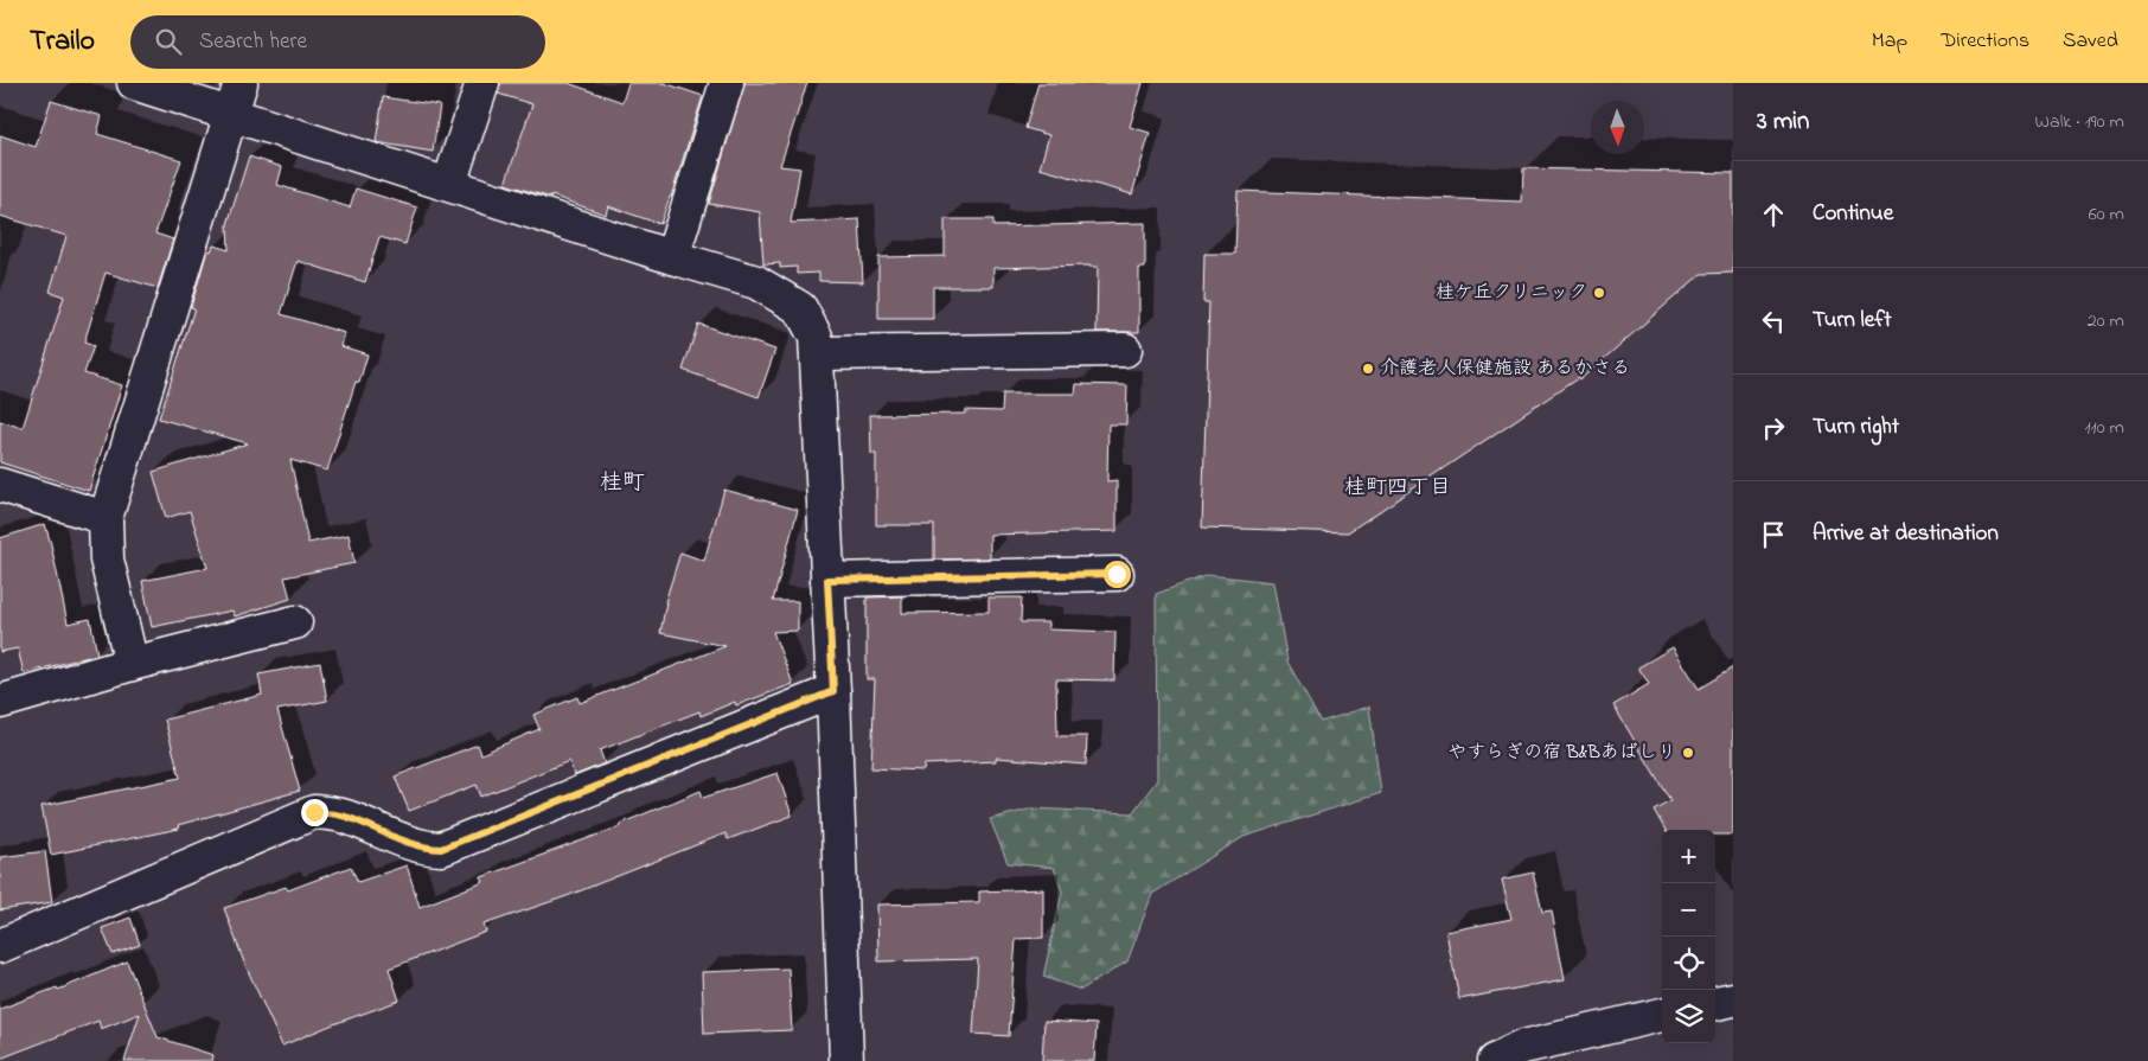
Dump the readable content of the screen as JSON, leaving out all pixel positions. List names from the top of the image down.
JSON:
{
  "districts": ["桂町", "桂町四丁目"],
  "places": ["桂ケ丘クリニック", "介護老人保健施設 あるかさる", "やすらぎの宿 B&Bあばしり"],
  "north": "bottom",
  "page": {
    "header": "Trailo",
    "search": "Search here",
    "nav": ["Map", "Directions", "Saved"],
    "heading": ["3 min", "Walk · 190 m"],
    "list": [
      ["Continue", "60 m"],
      ["Turn left", "20 m"],
      ["Turn right", "110 m"],
      "Arrive at destination"
    ],
    "map_buttons": ["+", "−"]
  }
}
